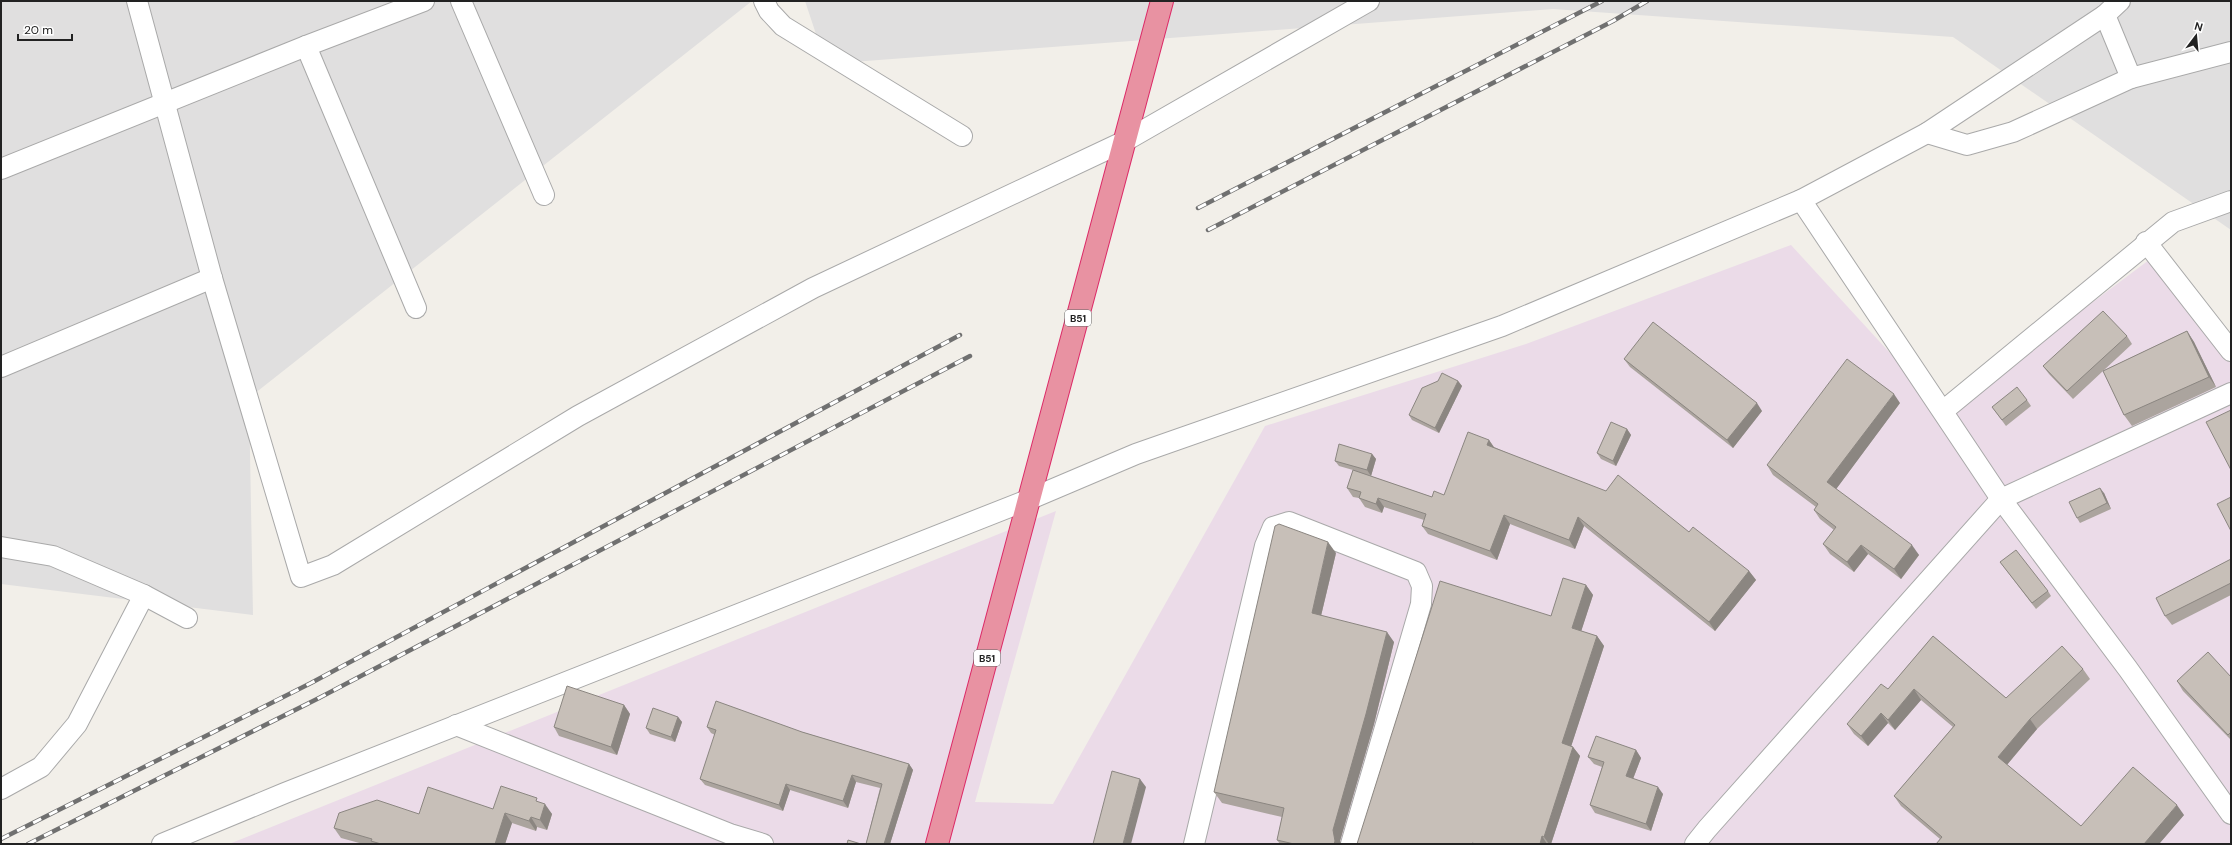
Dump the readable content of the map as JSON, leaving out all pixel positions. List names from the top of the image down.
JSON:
{
  "streets": {
    "highway": ["B51"]
  },
  "scale_bar": "20 m",
  "north": "top"
}
